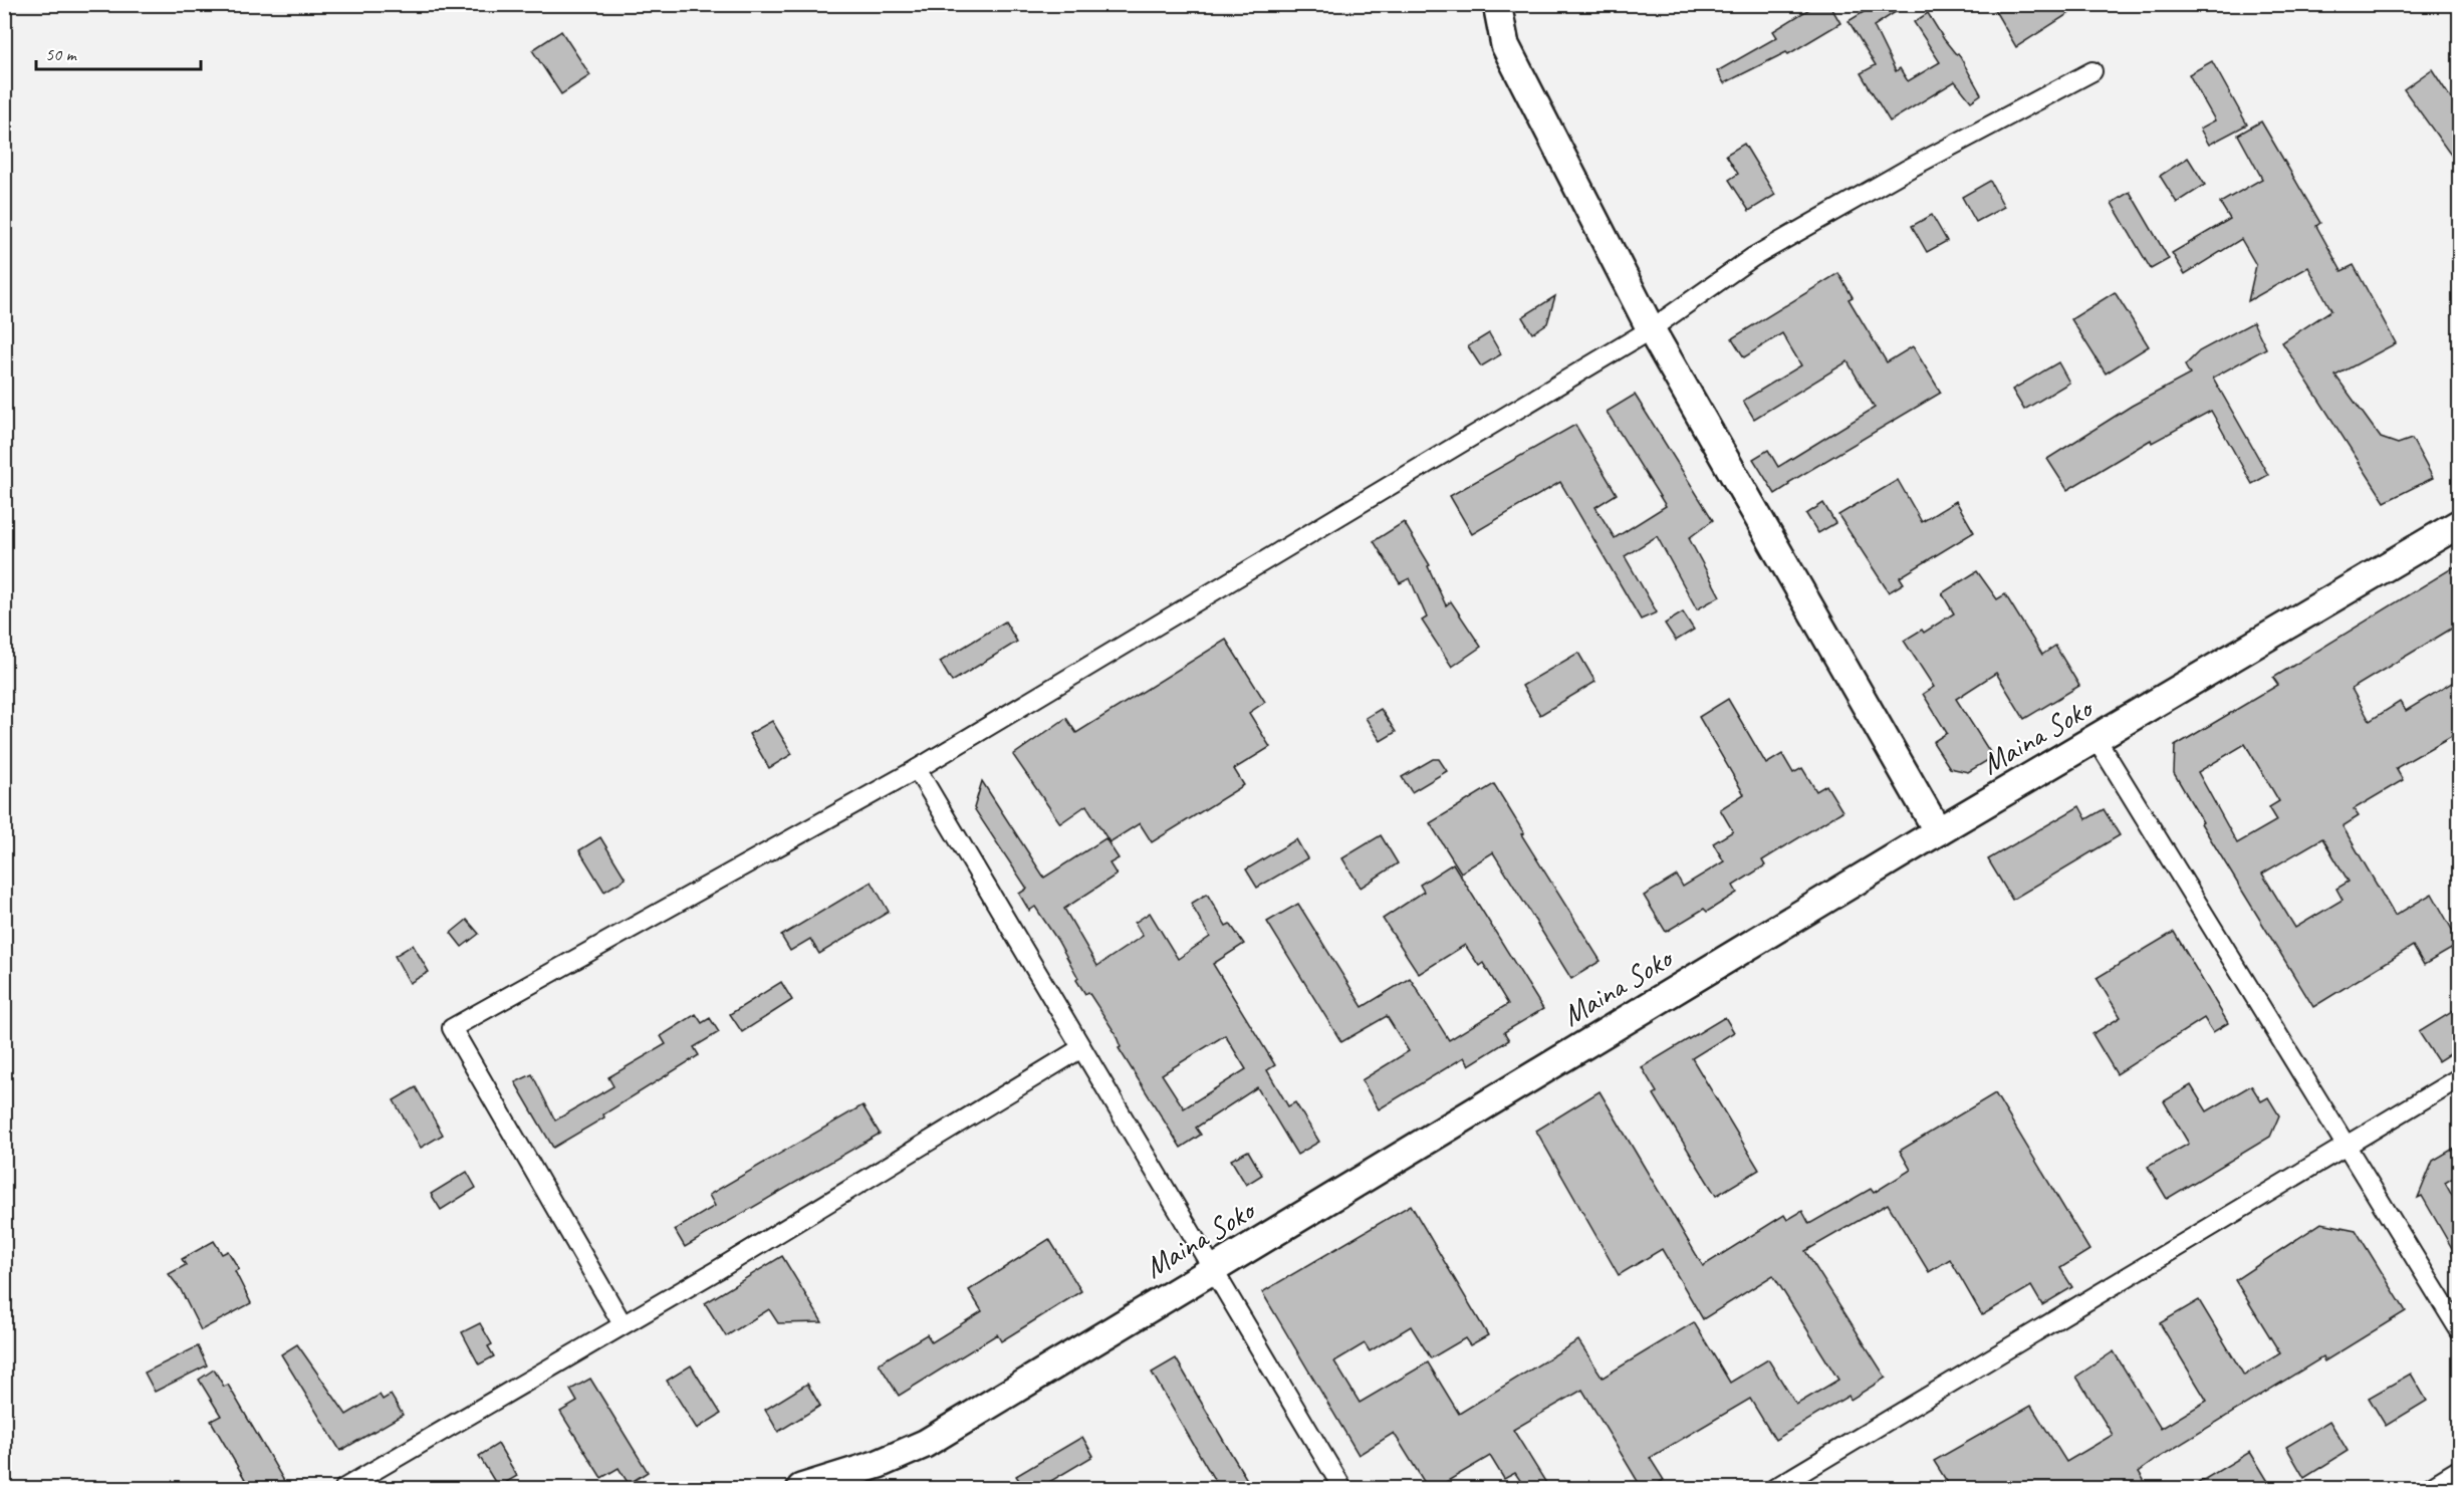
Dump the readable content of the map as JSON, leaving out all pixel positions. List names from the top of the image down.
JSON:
{
  "streets": {
    "street": ["Maina Soko"]
  },
  "scale_bar": "50 m"
}
